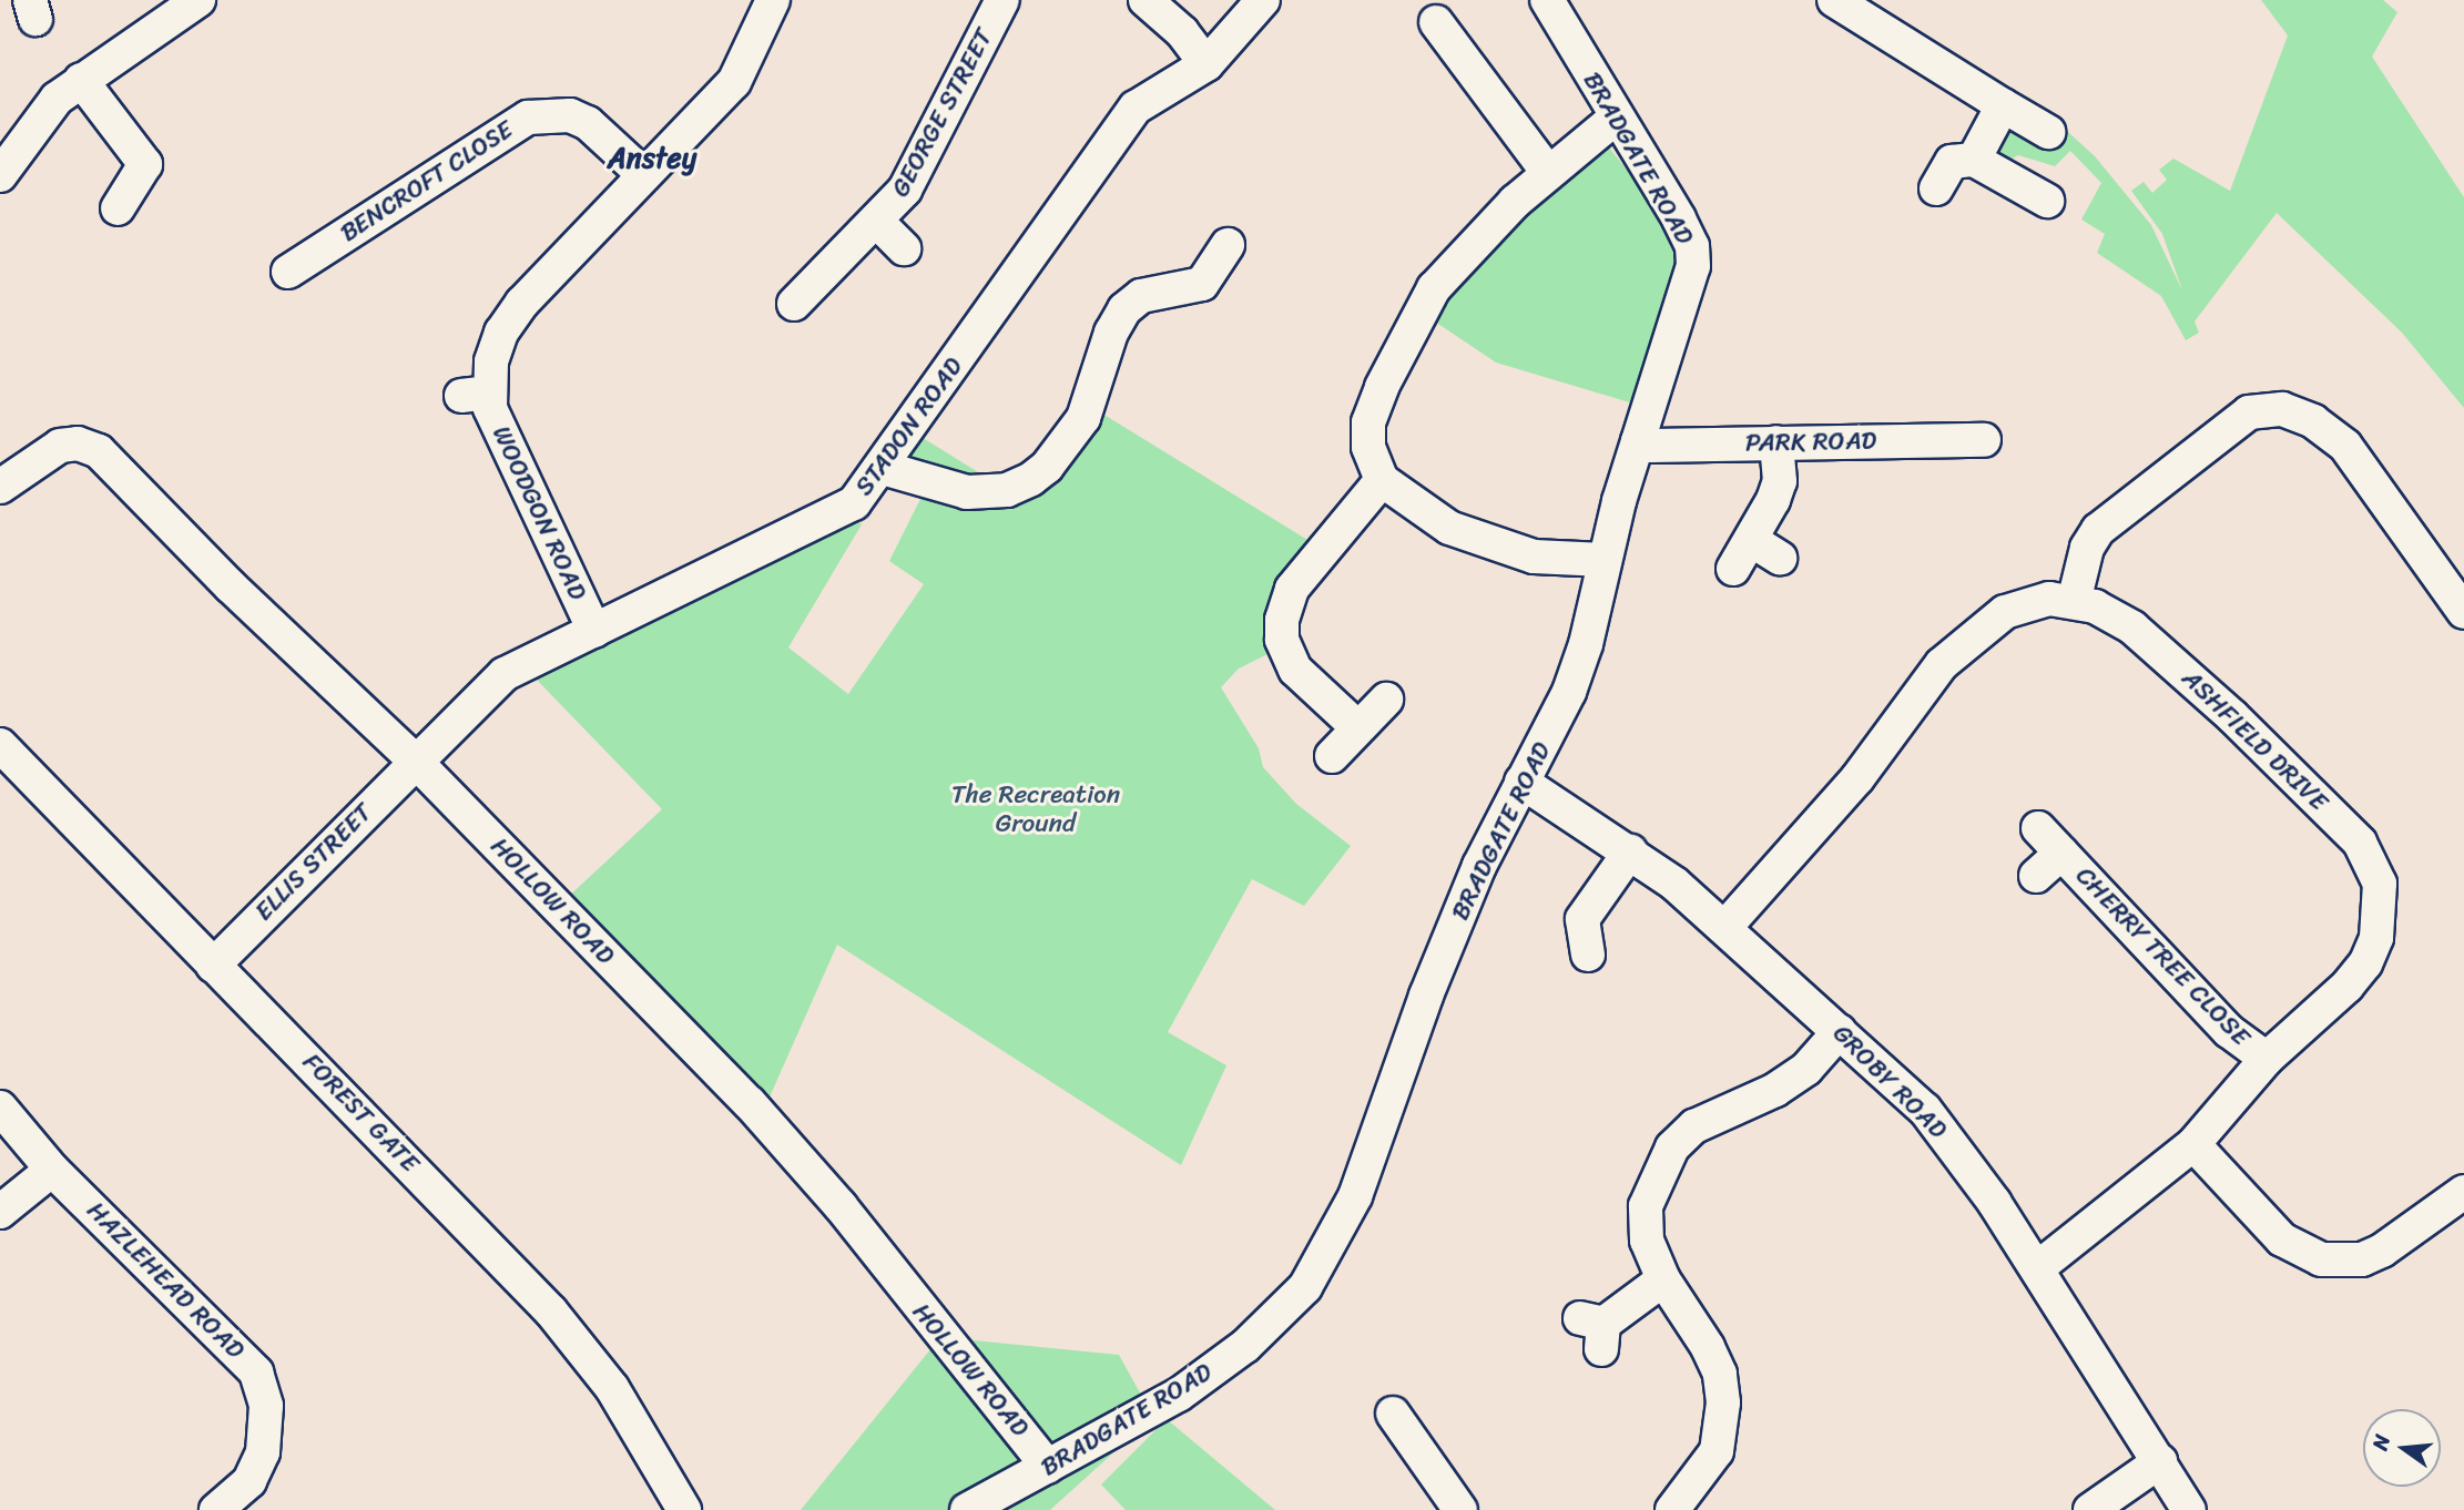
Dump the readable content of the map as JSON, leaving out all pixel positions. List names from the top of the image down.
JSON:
{
  "streets": {
    "street": [
      "GEORGE STREET",
      "BRADGATE ROAD",
      "BENCROFT CLOSE",
      "STADON ROAD",
      "PARK ROAD",
      "WOODGON ROAD",
      "ASHFIELD DRIVE",
      "ELLIS STREET",
      "HOLLOW ROAD",
      "CHERRY TREE CLOSE",
      "GROBY ROAD",
      "FOREST GATE",
      "HAZLEHEAD ROAD"
    ]
  },
  "crossings": [
    ["BRADGATE ROAD", "PARK ROAD"],
    ["BRADGATE ROAD", "HOLLOW ROAD"],
    ["BRADGATE ROAD", "GROBY ROAD"],
    ["BENCROFT CLOSE", "WOODGON ROAD"],
    ["STADON ROAD", "WOODGON ROAD"],
    ["STADON ROAD", "ELLIS STREET"],
    ["STADON ROAD", "HOLLOW ROAD"],
    ["ASHFIELD DRIVE", "CHERRY TREE CLOSE"],
    ["ASHFIELD DRIVE", "GROBY ROAD"],
    ["ELLIS STREET", "HOLLOW ROAD"],
    ["ELLIS STREET", "FOREST GATE"]
  ],
  "districts": ["Anstey"],
  "parks": ["The Recreation Ground"],
  "north": "left"
}
